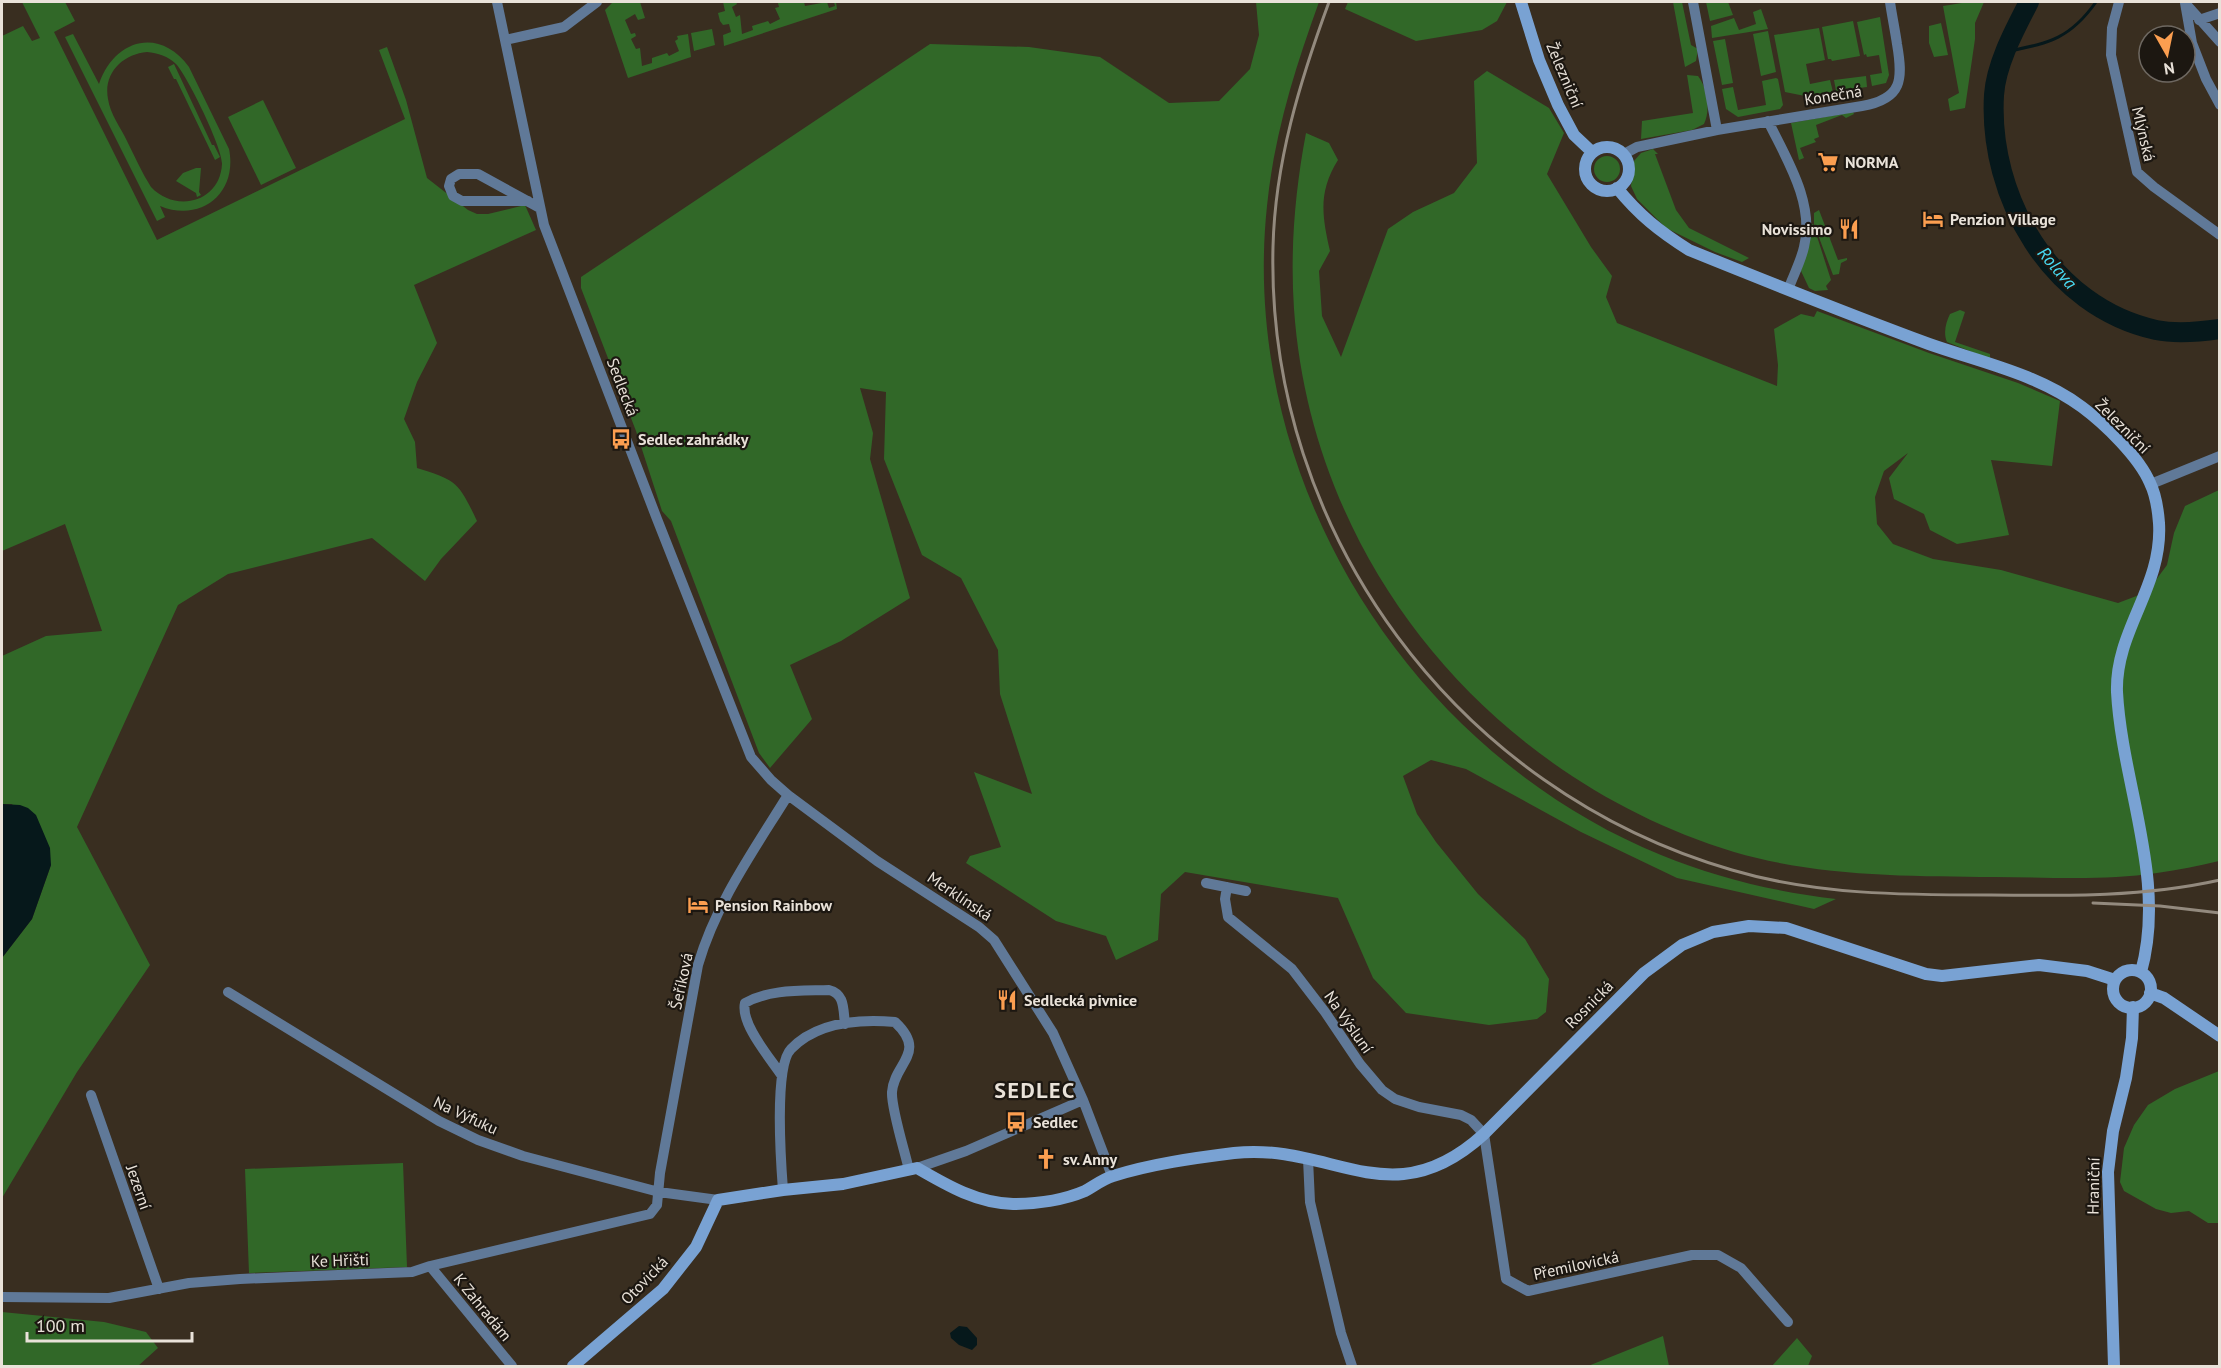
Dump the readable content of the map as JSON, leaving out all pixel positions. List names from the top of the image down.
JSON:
{
  "streets": {
    "street": [
      "Železniční",
      "Konečná",
      "Mlýnská",
      "Sedlecká",
      "Merklínská",
      "Šeříková",
      "Rosnická",
      "Na Výsluní",
      "Na Výfuku",
      "Hraniční",
      "Jezerní",
      "Ke Hřišti",
      "Přemilovická",
      "Otovická",
      "K Zahradám"
    ]
  },
  "crossings": [
    ["Železniční", "Konečná"],
    ["Železniční", "Rosnická"],
    ["Železniční", "Hraniční"],
    ["Sedlecká", "Merklínská"],
    ["Sedlecká", "Šeříková"],
    ["Merklínská", "Šeříková"],
    ["Merklínská", "Rosnická"],
    ["Šeříková", "Na Výfuku"],
    ["Šeříková", "Ke Hřišti"],
    ["Rosnická", "Na Výsluní"],
    ["Rosnická", "Hraniční"],
    ["Rosnická", "Přemilovická"],
    ["Na Výsluní", "Přemilovická"],
    ["Na Výfuku", "Ke Hřišti"],
    ["Na Výfuku", "Otovická"],
    ["Jezerní", "Ke Hřišti"],
    ["Ke Hřišti", "K Zahradám"]
  ],
  "districts": ["SEDLEC"],
  "water": ["Rolava"],
  "places": {
    "supermarket": ["NORMA"],
    "hotel": ["Penzion Village", "Pension Rainbow"],
    "restaurant": ["Novissimo", "Sedlecká pivnice"],
    "bus stop": ["Sedlec zahrádky", "Sedlec"],
    "church": ["sv. Anny"]
  },
  "scale_bar": "100 m",
  "north": "bottom"
}
